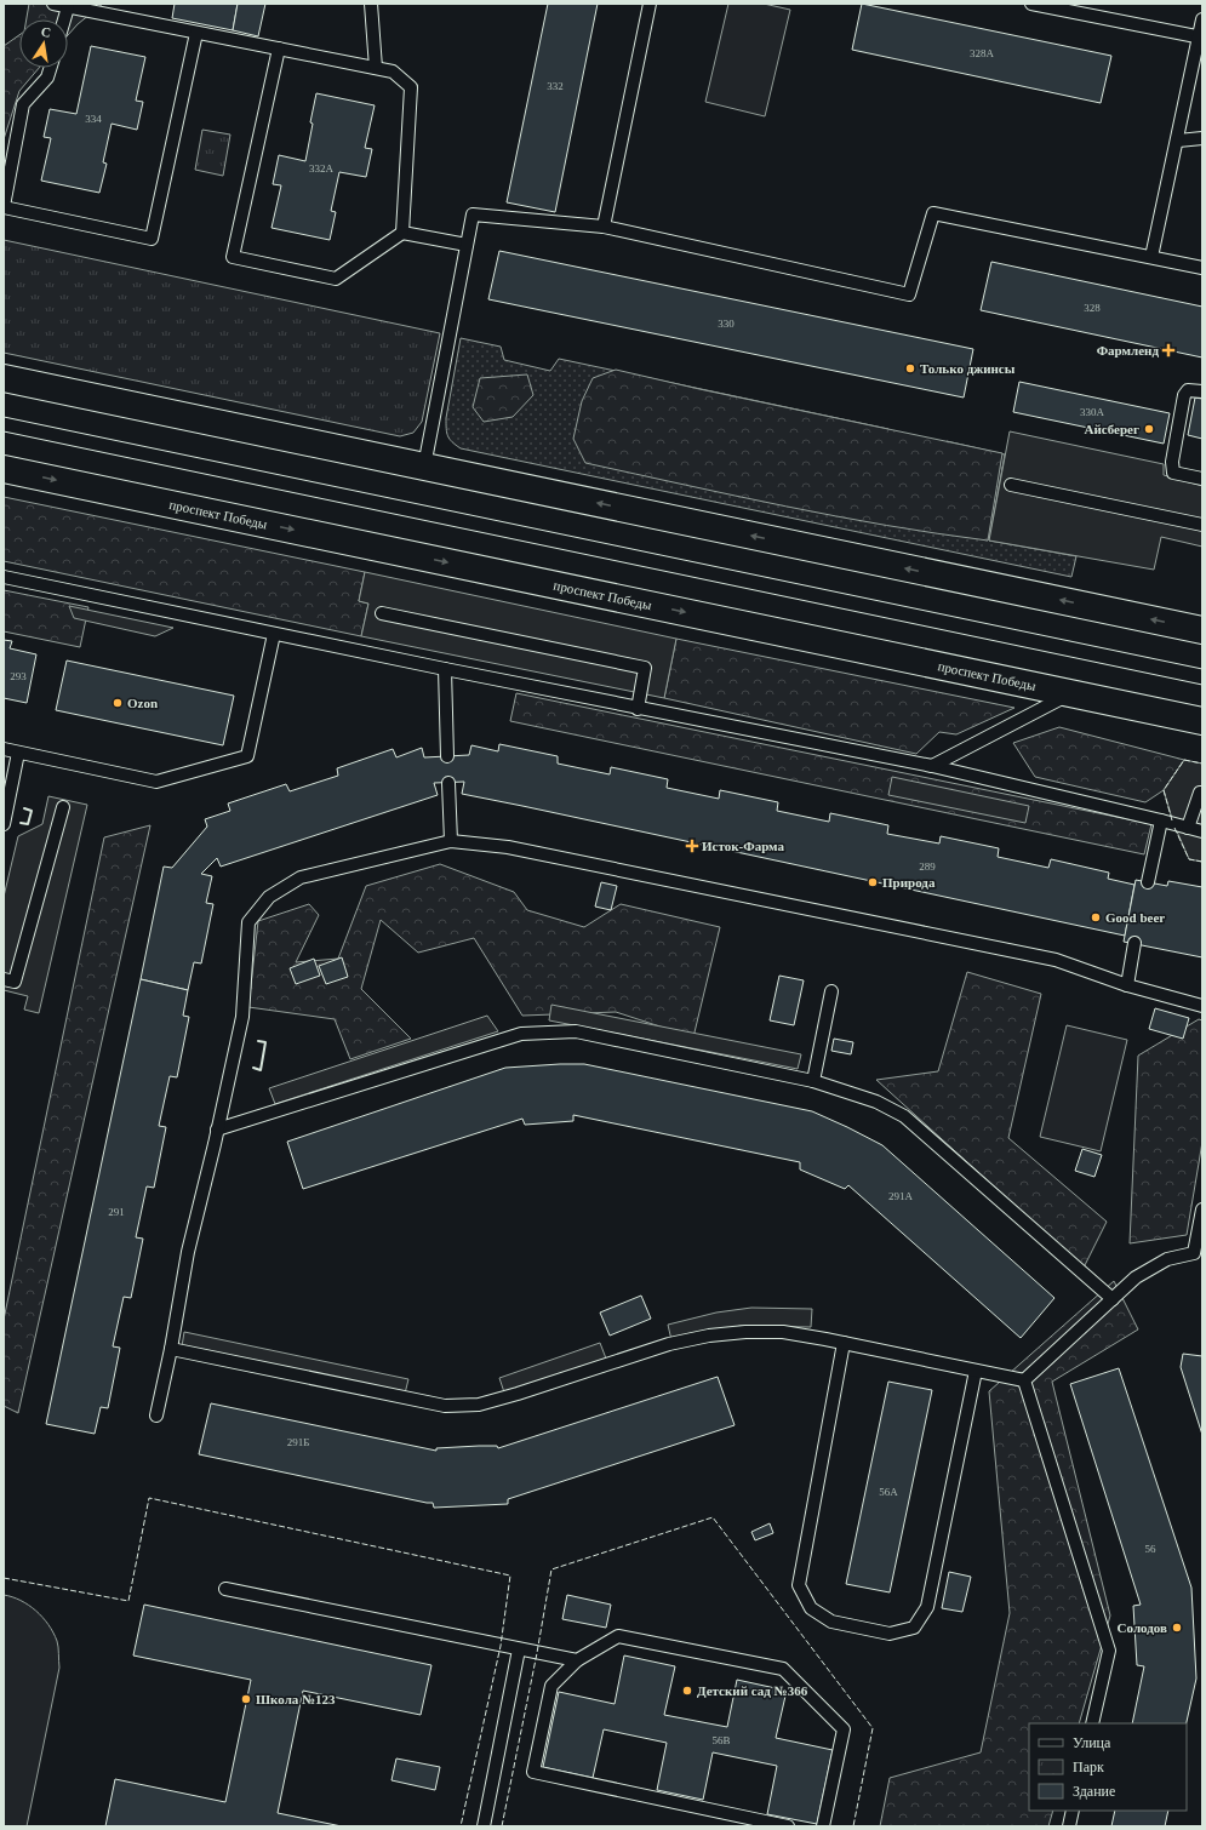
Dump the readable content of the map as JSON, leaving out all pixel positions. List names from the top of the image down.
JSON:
{
  "streets": {
    "main road": ["проспект Победы"]
  },
  "places": {
    "health": ["Фармленд", "Исток-Фарма"],
    "other": [
      "Только джинсы",
      "Айсберег",
      "Ozon",
      "Природа",
      "Good beer",
      "Солодов",
      "Детский сад №366",
      "Школа №123"
    ]
  },
  "house_numbers": [
    "328А",
    "332",
    "334",
    "332А",
    "328",
    "330",
    "330А",
    "293",
    "289",
    "291А",
    "291",
    "291Б",
    "56А",
    "56",
    "56В"
  ],
  "legend": ["Улица", "Парк", "Здание"],
  "north": "top"
}
